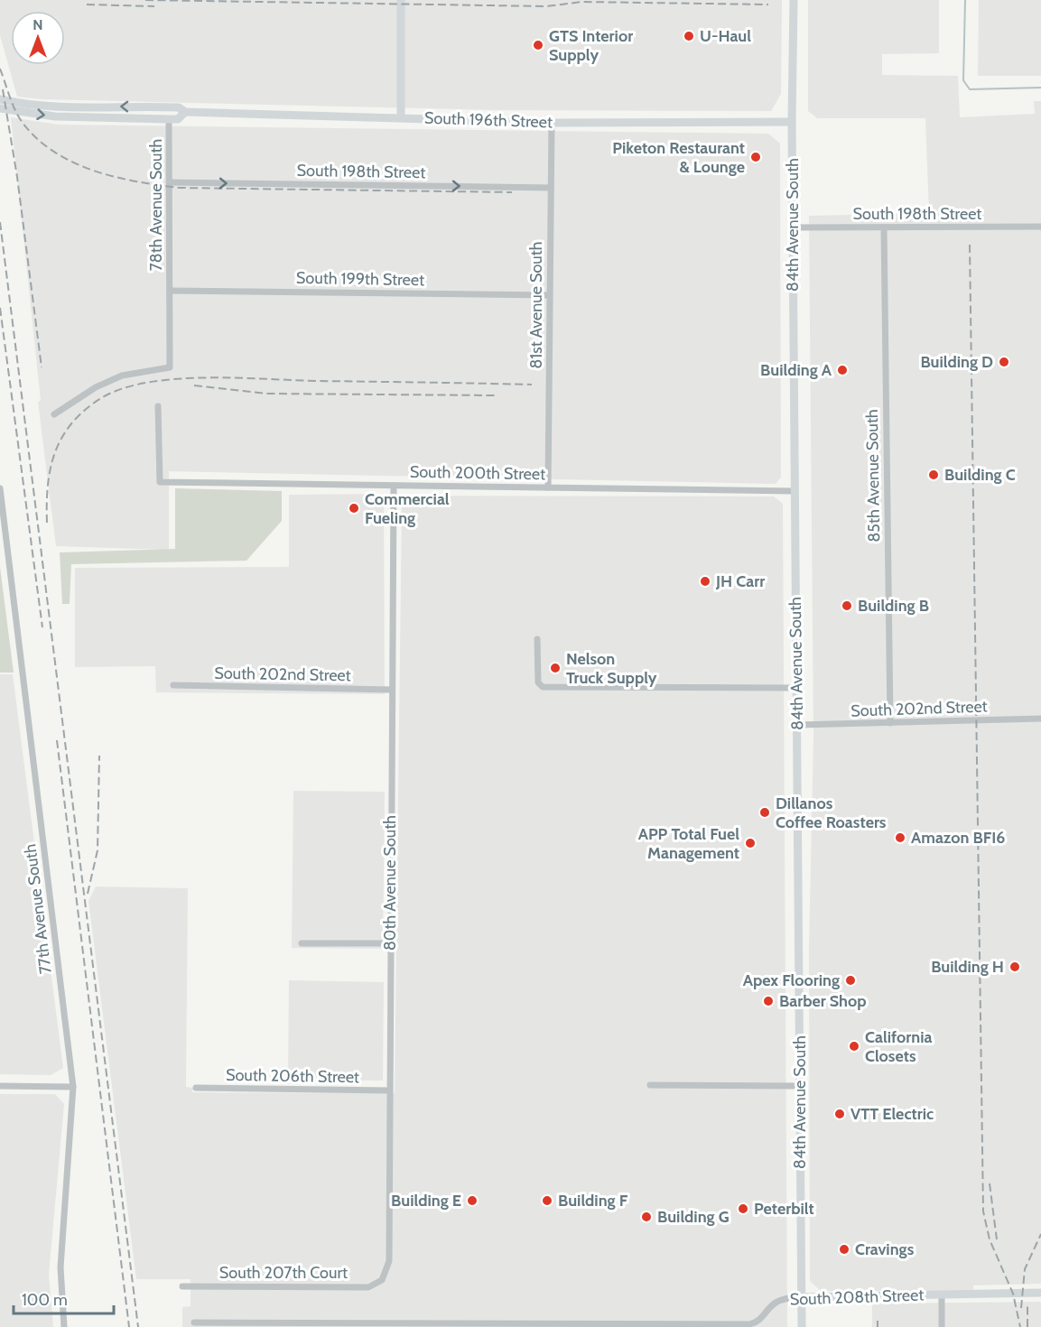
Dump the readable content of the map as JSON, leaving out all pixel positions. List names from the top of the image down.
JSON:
{
  "streets": {
    "main road": ["South 196th Street", "84th Avenue South", "South 208th Street"],
    "street": [
      "South 198th Street",
      "78th Avenue South",
      "South 199th Street",
      "81st Avenue South",
      "South 200th Street",
      "85th Avenue South",
      "South 202nd Street",
      "80th Avenue South",
      "77th Avenue South",
      "South 206th Street",
      "South 207th Court"
    ]
  },
  "crossings": [
    ["South 196th Street", "78th Avenue South"],
    ["South 196th Street", "84th Avenue South"],
    ["South 196th Street", "81st Avenue South"],
    ["South 198th Street", "78th Avenue South"],
    ["South 198th Street", "84th Avenue South"],
    ["South 198th Street", "81st Avenue South"],
    ["South 198th Street", "85th Avenue South"],
    ["78th Avenue South", "South 199th Street"],
    ["84th Avenue South", "South 200th Street"],
    ["84th Avenue South", "South 202nd Street"],
    ["84th Avenue South", "South 208th Street"],
    ["South 199th Street", "81st Avenue South"],
    ["81st Avenue South", "South 200th Street"],
    ["South 200th Street", "80th Avenue South"],
    ["85th Avenue South", "South 202nd Street"],
    ["South 202nd Street", "80th Avenue South"],
    ["80th Avenue South", "South 206th Street"],
    ["80th Avenue South", "South 207th Court"]
  ],
  "one_way": ["South 198th Street"],
  "places": [
    "U-Haul",
    "GTS Interior Supply",
    "Piketon Restaurant & Lounge",
    "Building D",
    "Building A",
    "Building C",
    "Commercial Fueling",
    "JH Carr",
    "Building B",
    "Nelson Truck Supply",
    "Dillanos Coffee Roasters",
    "Amazon BFI6",
    "APP Total Fuel Management",
    "Building H",
    "Apex Flooring",
    "Barber Shop",
    "California Closets",
    "VTT Electric",
    "Building E",
    "Building F",
    "Peterbilt",
    "Building G",
    "Cravings"
  ],
  "scale_bar": "100 m",
  "north": "top"
}
